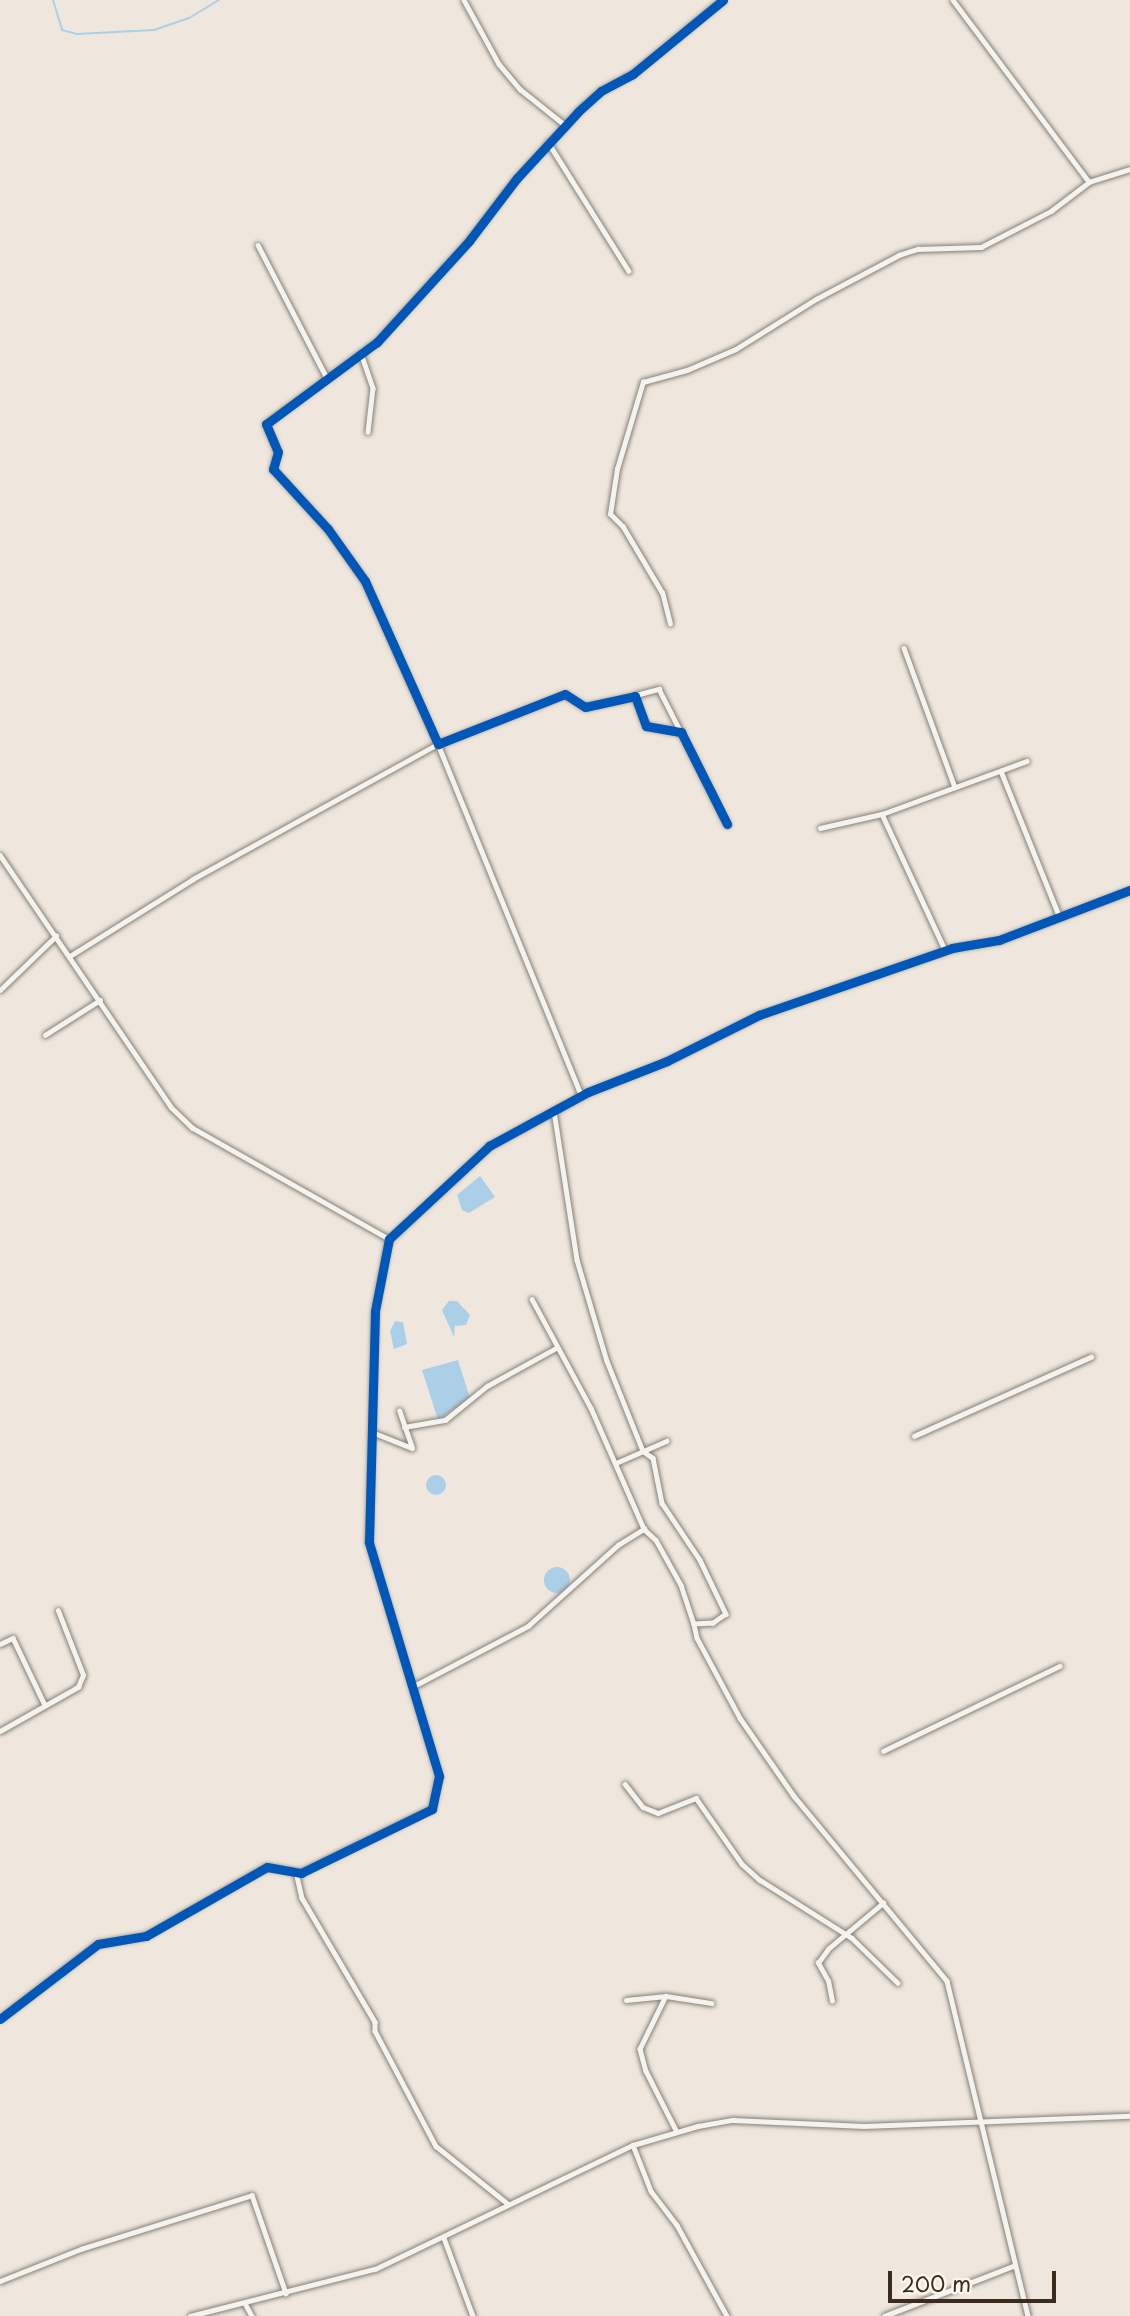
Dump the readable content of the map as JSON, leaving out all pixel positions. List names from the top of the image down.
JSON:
{
  "scale_bar": "200 m"
}
